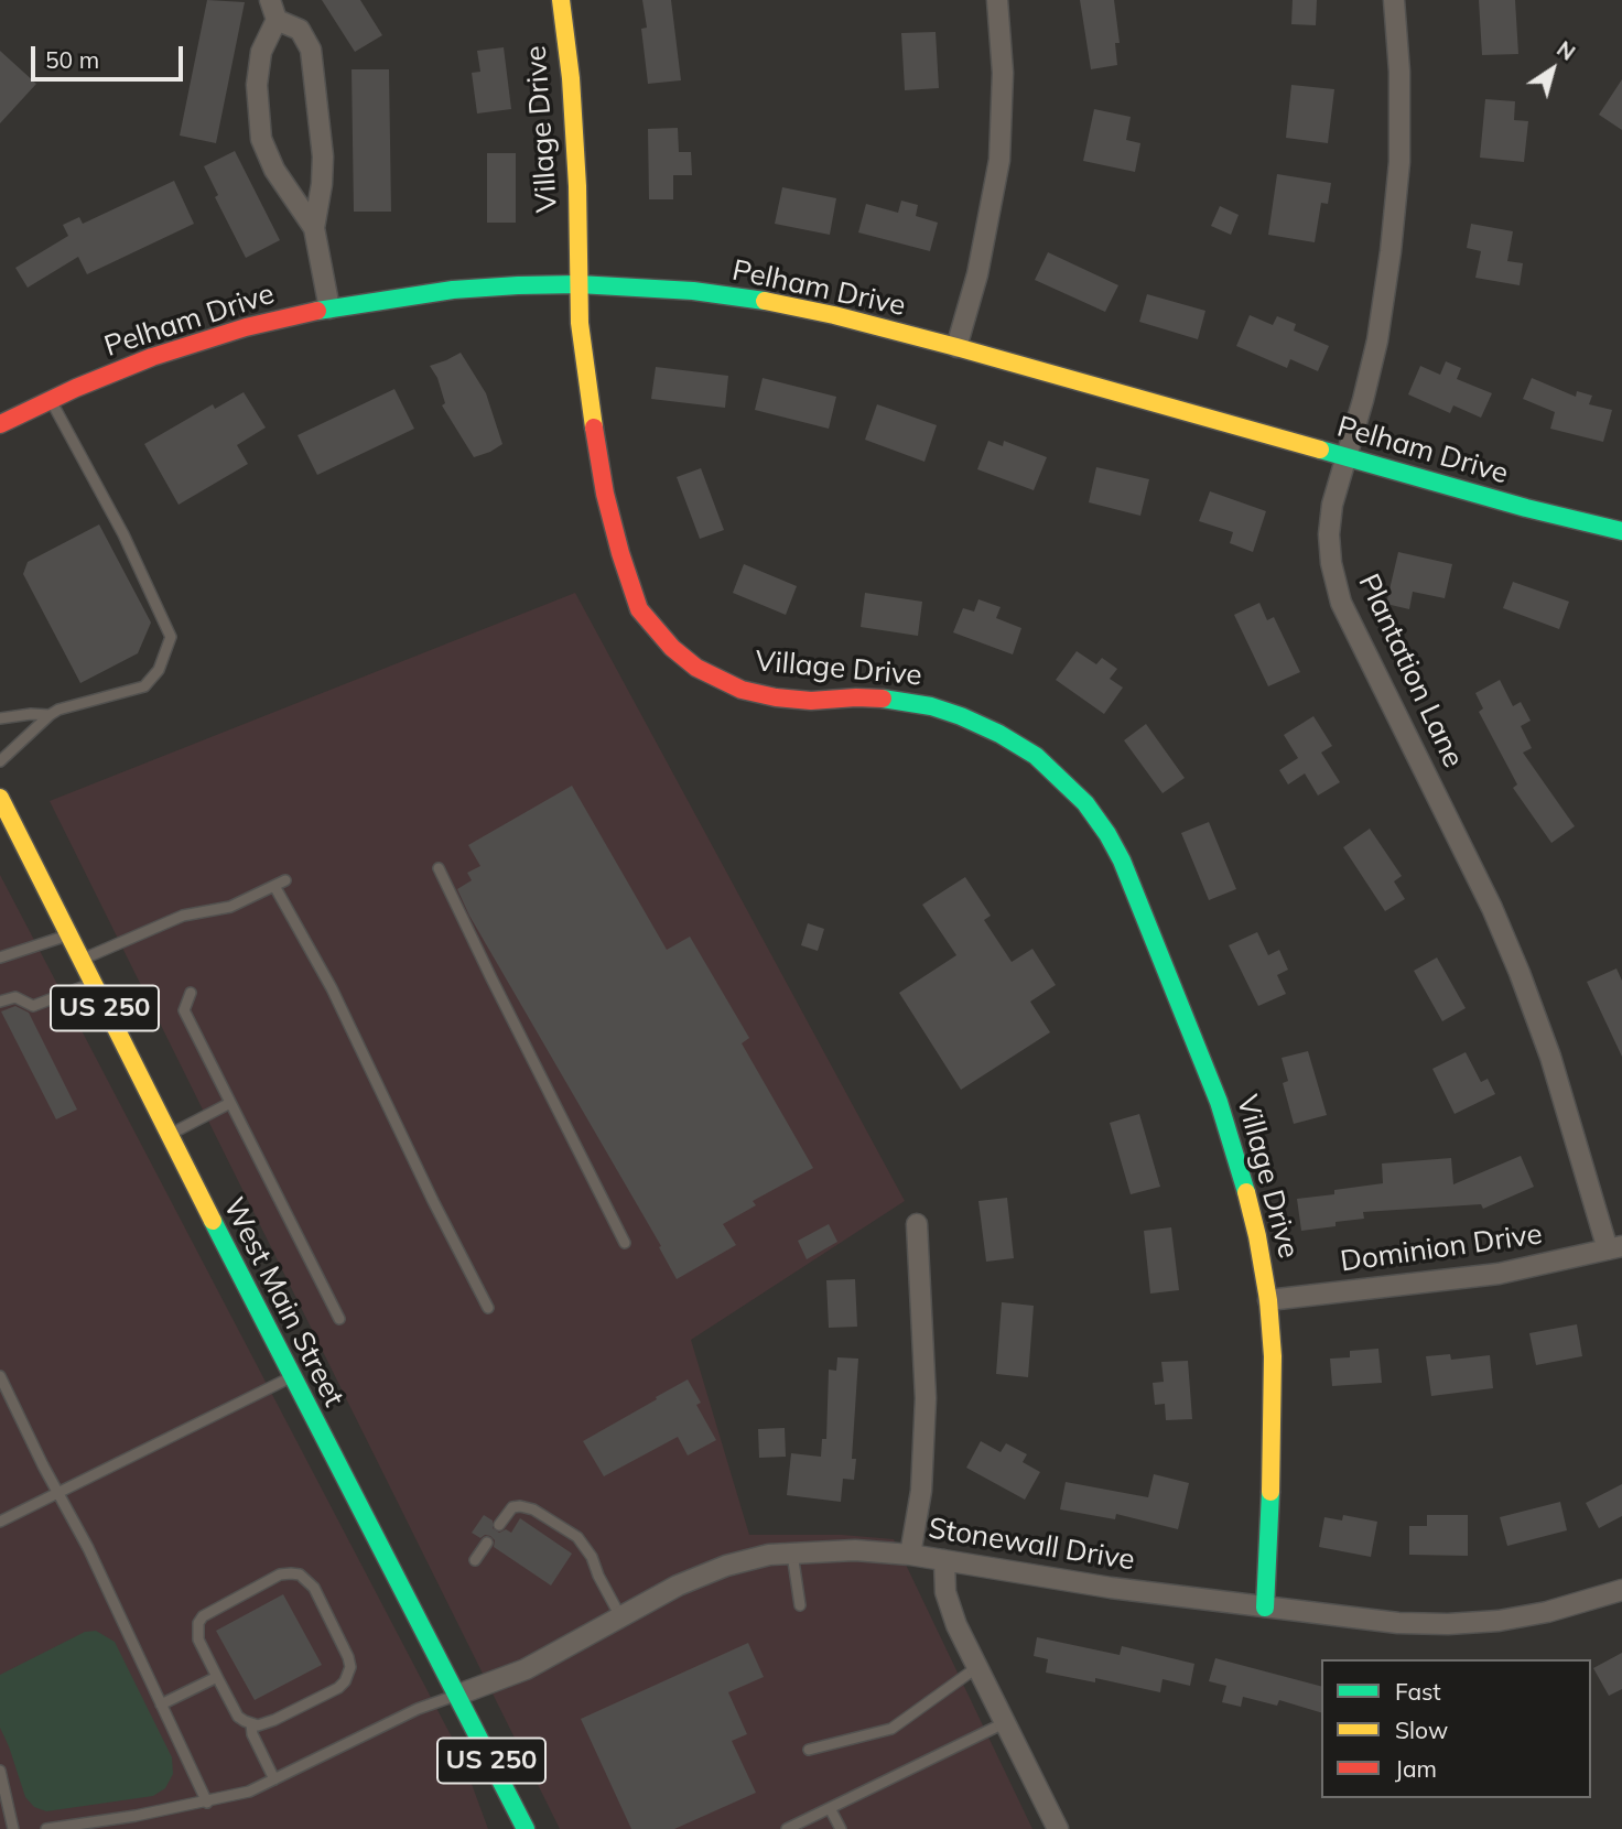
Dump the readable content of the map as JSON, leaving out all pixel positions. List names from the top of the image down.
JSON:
{
  "streets": {
    "street": [
      "Village Drive",
      "Pelham Drive",
      "Plantation Lane",
      "US 250",
      "Dominion Drive",
      "West Main Street",
      "Stonewall Drive"
    ]
  },
  "crossings": [
    ["Village Drive", "Pelham Drive"],
    ["Village Drive", "Dominion Drive"],
    ["Village Drive", "Stonewall Drive"],
    ["Pelham Drive", "Plantation Lane"],
    ["Plantation Lane", "Dominion Drive"],
    ["West Main Street", "Stonewall Drive"]
  ],
  "legend": ["Fast", "Slow", "Jam"],
  "scale_bar": "50 m",
  "north": "top right"
}
